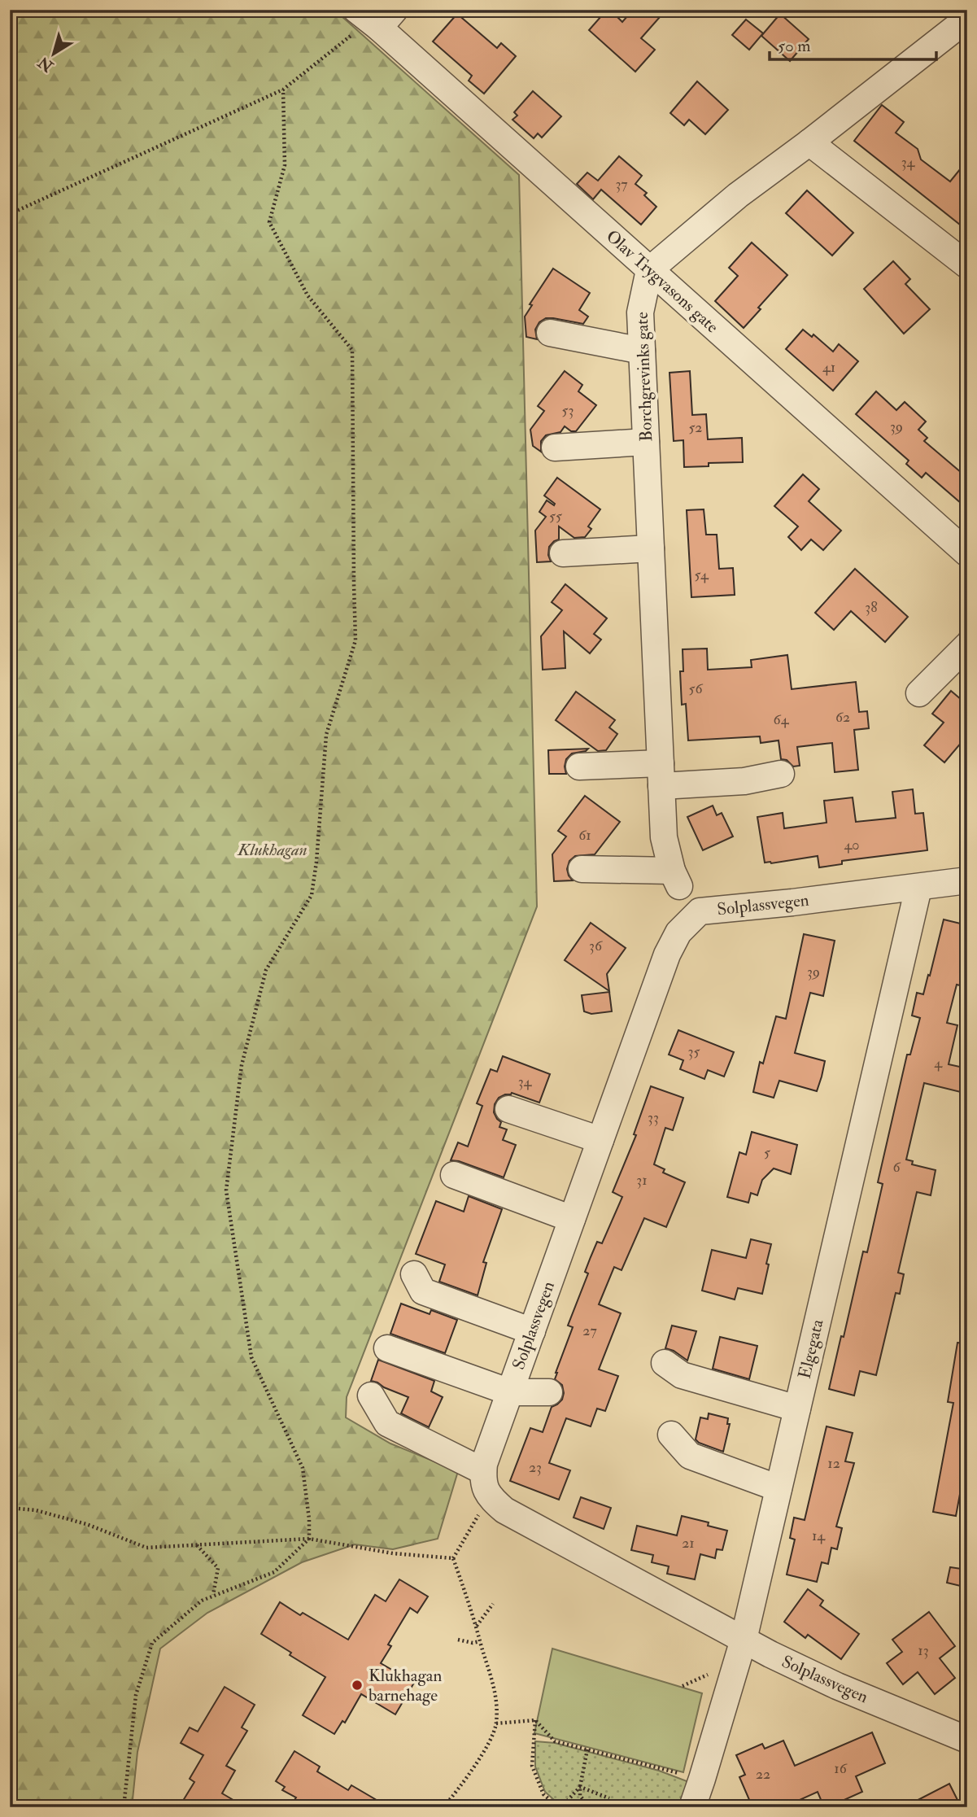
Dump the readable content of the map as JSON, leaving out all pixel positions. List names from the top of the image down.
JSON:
{
  "streets": {
    "street": [
      "Olav Trygvasons gate",
      "Borchgrevinks gate",
      "Solplassvegen",
      "Elgegata"
    ]
  },
  "crossings": [
    ["Olav Trygvasons gate", "Borchgrevinks gate"],
    ["Solplassvegen", "Elgegata"]
  ],
  "parks": ["Klukhagan"],
  "places": ["Klukhagan barnehage"],
  "house_numbers": [
    "34",
    "37",
    "41",
    "53",
    "39",
    "52",
    "55",
    "54",
    "38",
    "56",
    "62",
    "64",
    "61",
    "40",
    "36",
    "39",
    "35",
    "4",
    "34",
    "33",
    "5",
    "6",
    "31",
    "27",
    "12",
    "23",
    "14",
    "21",
    "13",
    "16",
    "22"
  ],
  "scale_bar": "50 m",
  "north": "bottom left"
}
